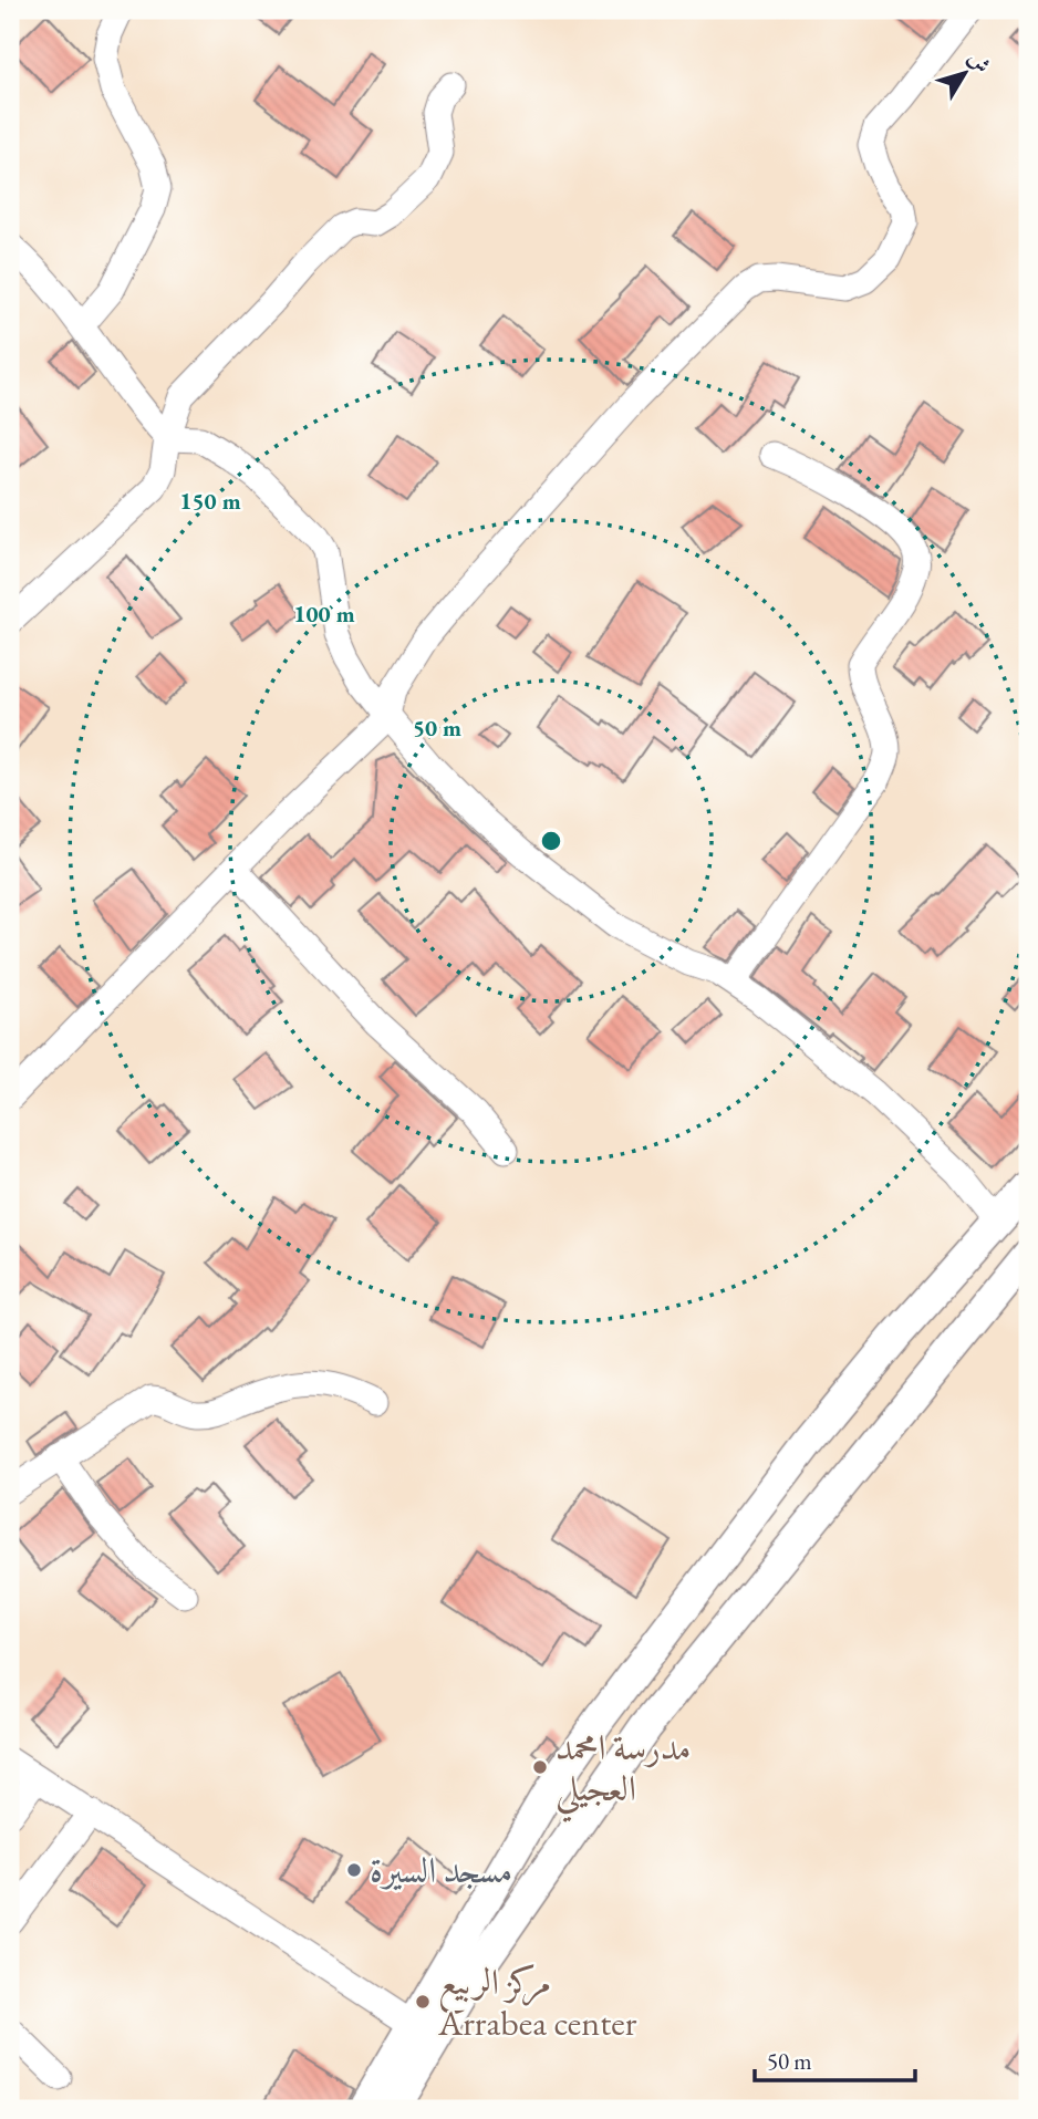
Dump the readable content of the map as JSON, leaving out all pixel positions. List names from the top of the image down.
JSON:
{
  "places": ["مدرسة امحمد العجيلي", "مسجد السيرة", "مركز الربيع Arrabea center"],
  "scale_bar": "50 m",
  "north": "top right",
  "rings": ["150 m", "100 m", "50 m"]
}
